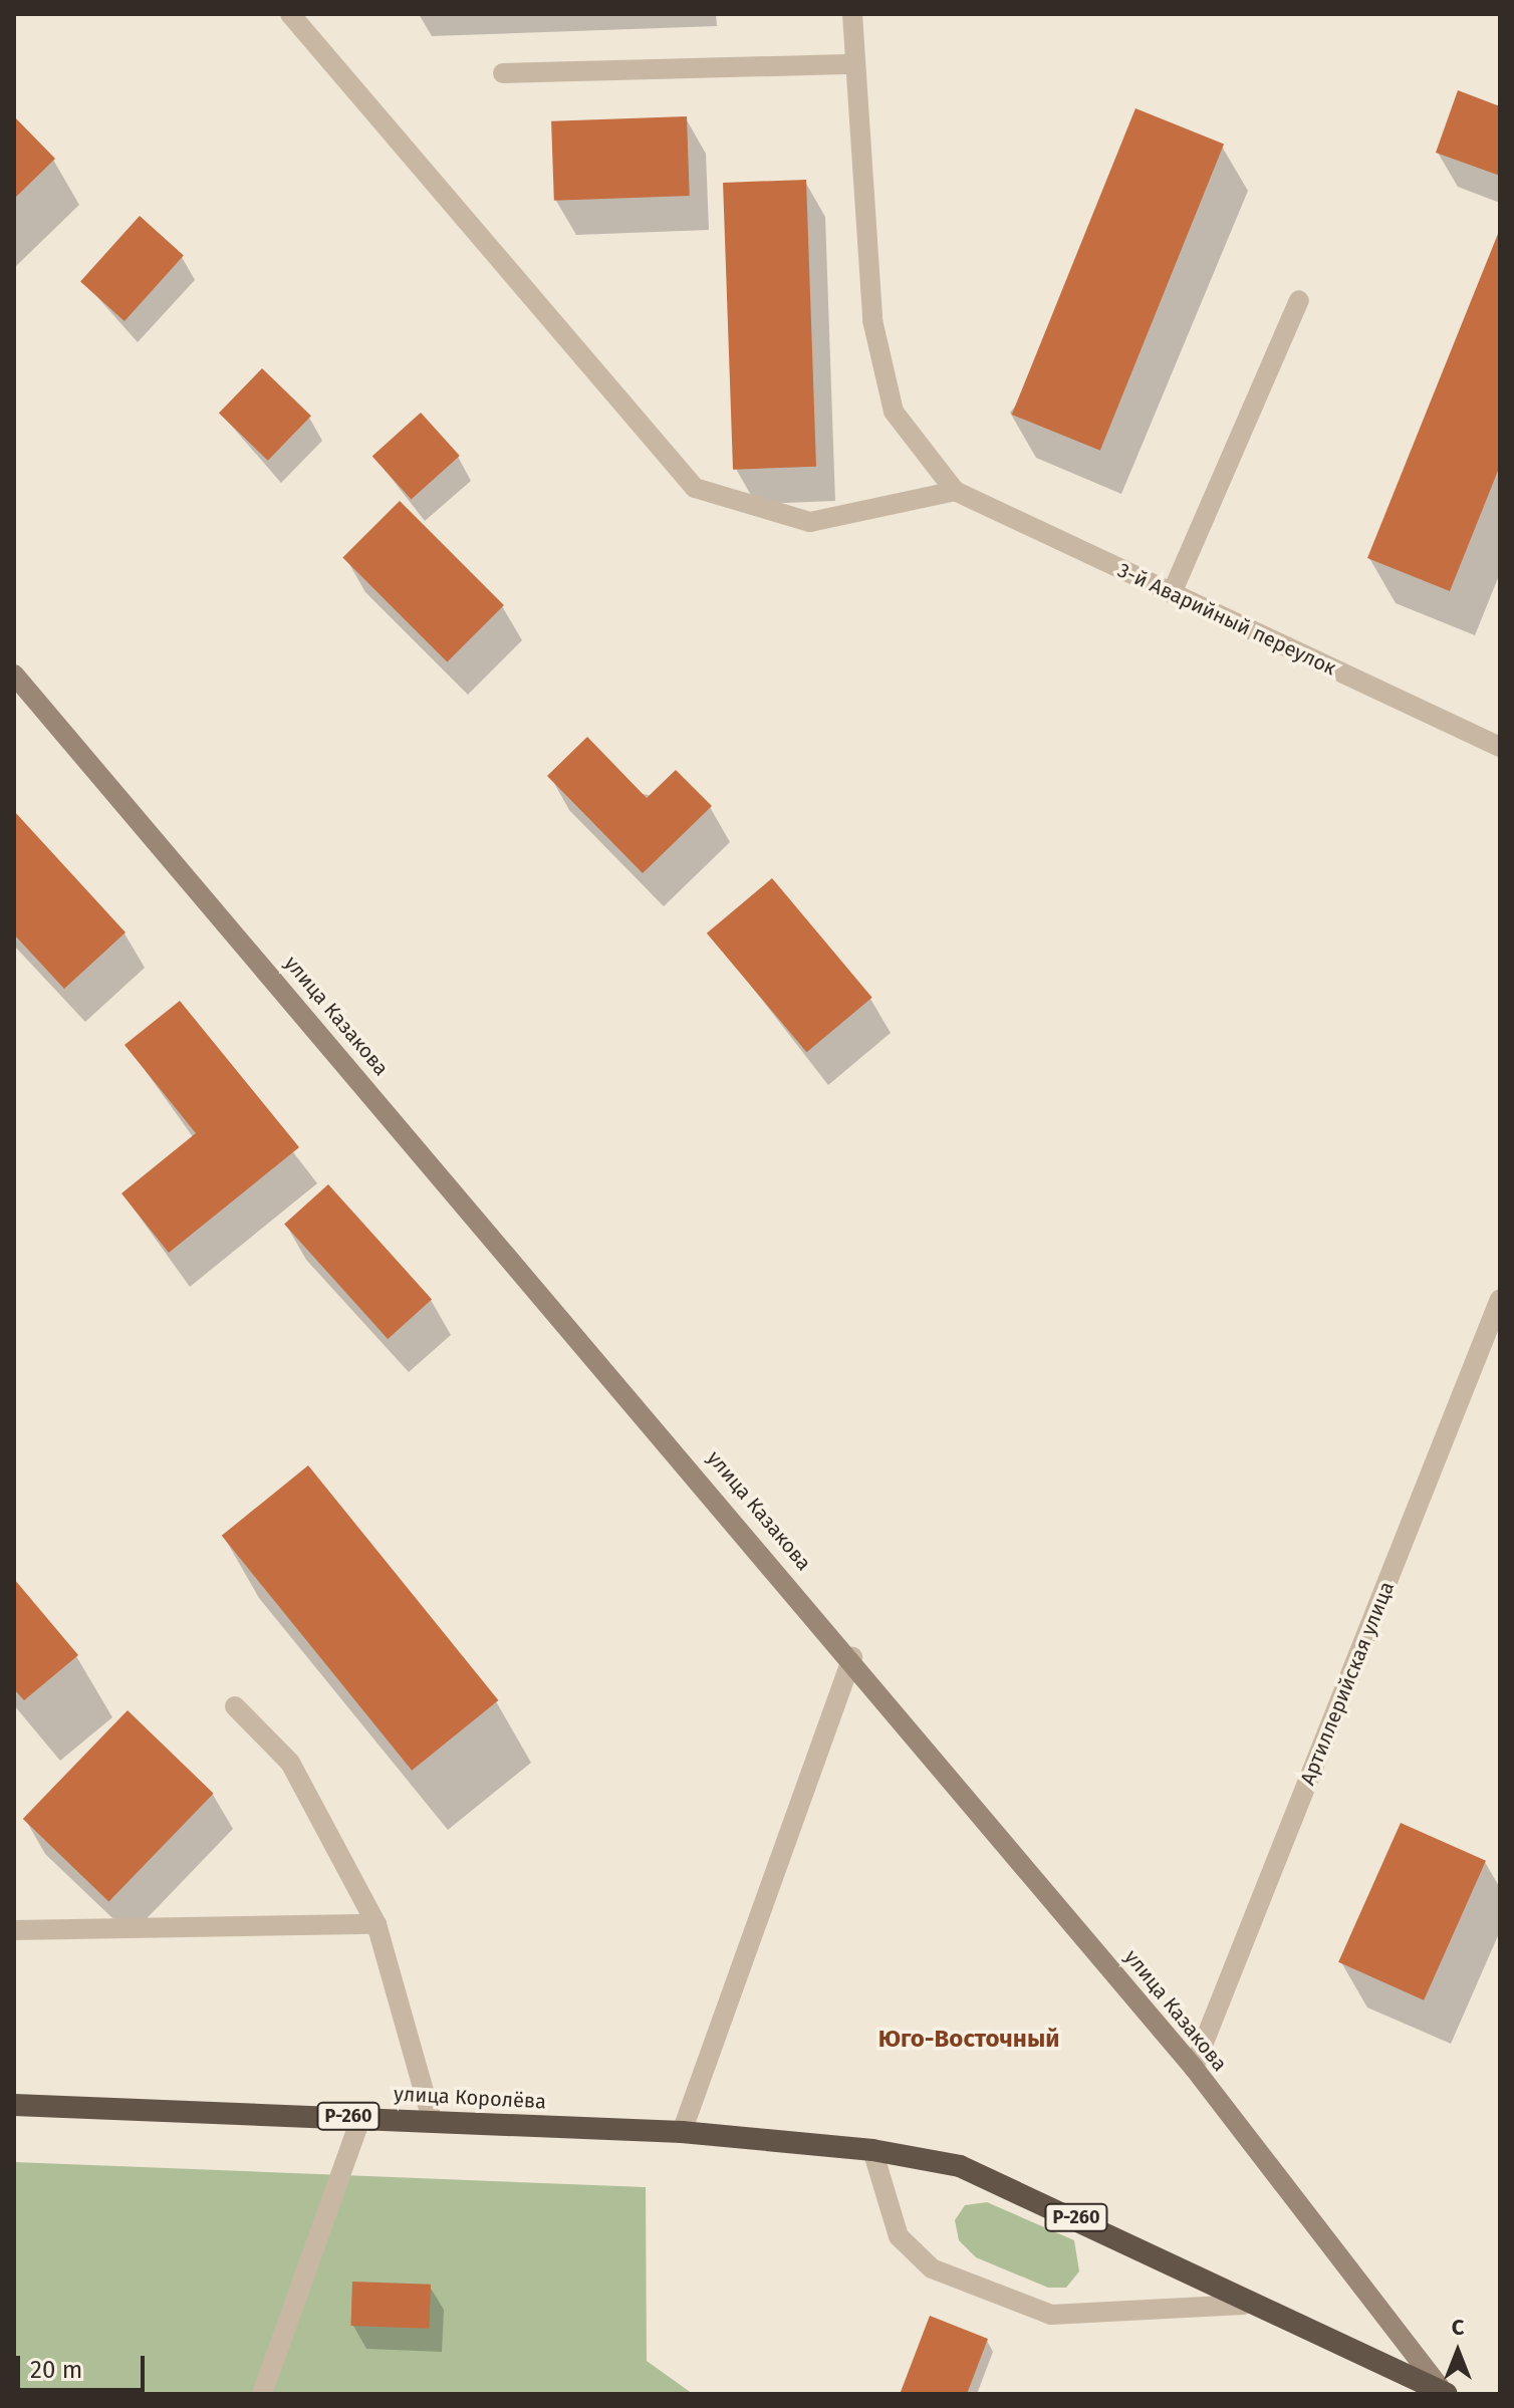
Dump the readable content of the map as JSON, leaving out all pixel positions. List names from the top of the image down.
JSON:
{
  "streets": {
    "highway": ["улица Королёва", "Р-260"],
    "main road": ["улица Казакова"],
    "street": ["3-й Аварийный переулок", "Артиллерийская улица"]
  },
  "crossings": [
    ["улица Казакова", "Артиллерийская улица"],
    ["улица Казакова", "Р-260"],
    ["улица Королёва", "Р-260"]
  ],
  "districts": ["Юго-Восточный"],
  "scale_bar": "20 m",
  "north": "top"
}
